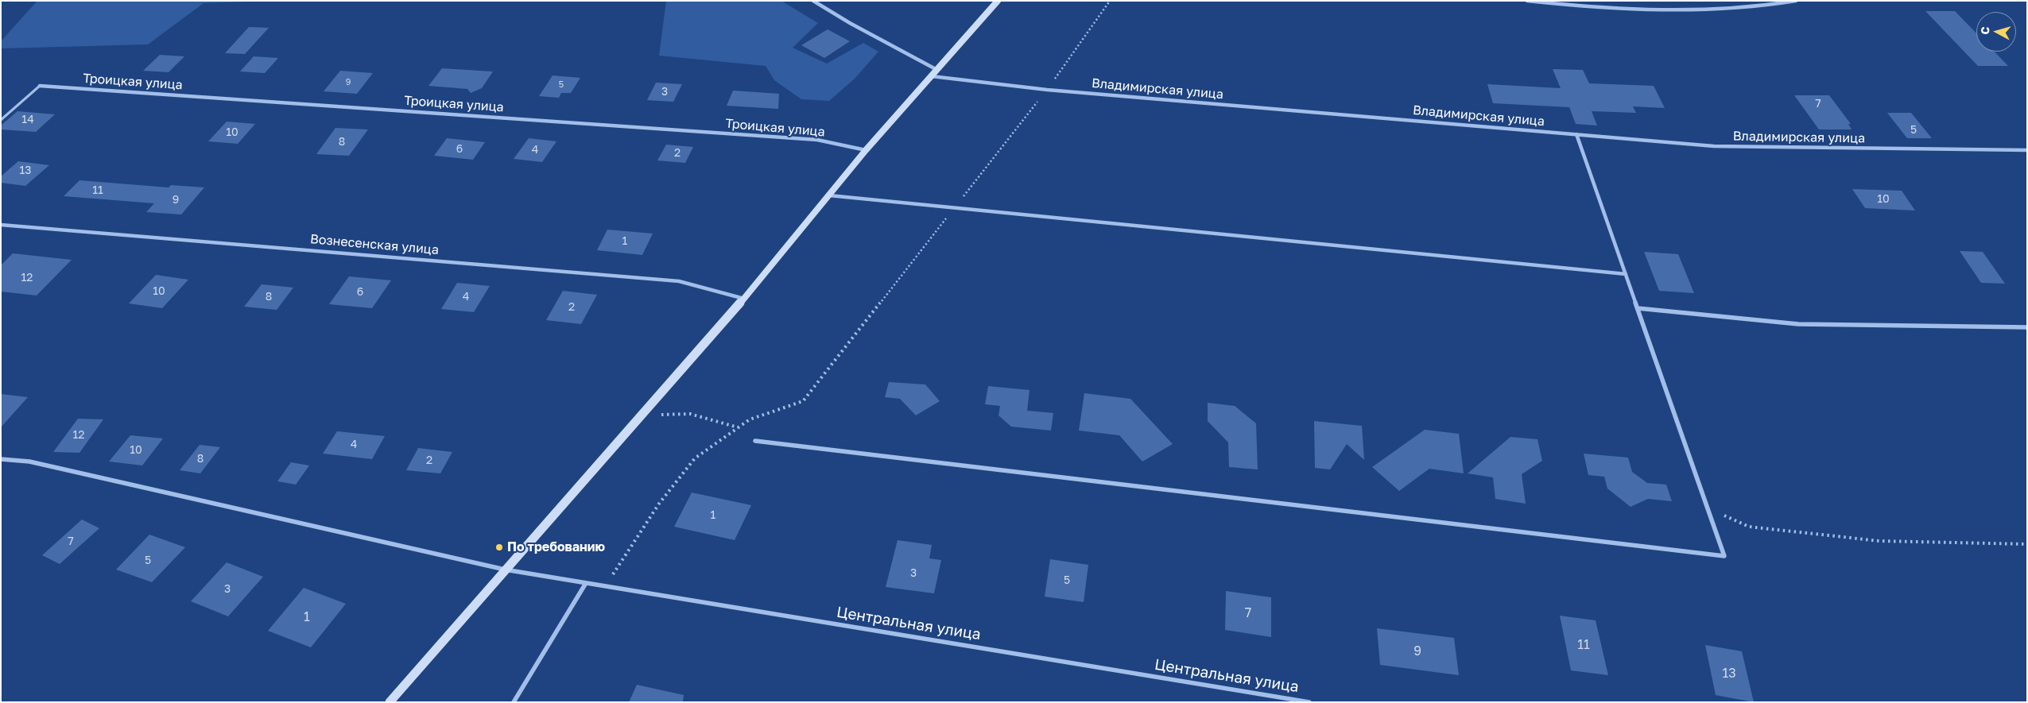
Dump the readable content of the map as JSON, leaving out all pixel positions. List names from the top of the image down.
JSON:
{
  "streets": {
    "street": [
      "Троицкая улица",
      "Владимирская улица",
      "Вознесенская улица",
      "Центральная улица"
    ]
  },
  "places": ["По требованию"],
  "house_numbers": [
    "9",
    "5",
    "3",
    "7",
    "14",
    "5",
    "10",
    "8",
    "6",
    "4",
    "2",
    "13",
    "11",
    "10",
    "9",
    "1",
    "12",
    "10",
    "6",
    "8",
    "4",
    "2",
    "12",
    "4",
    "10",
    "8",
    "2",
    "1",
    "7",
    "5",
    "3",
    "5",
    "3",
    "7",
    "1",
    "11",
    "9",
    "13"
  ],
  "north": "left"
}
